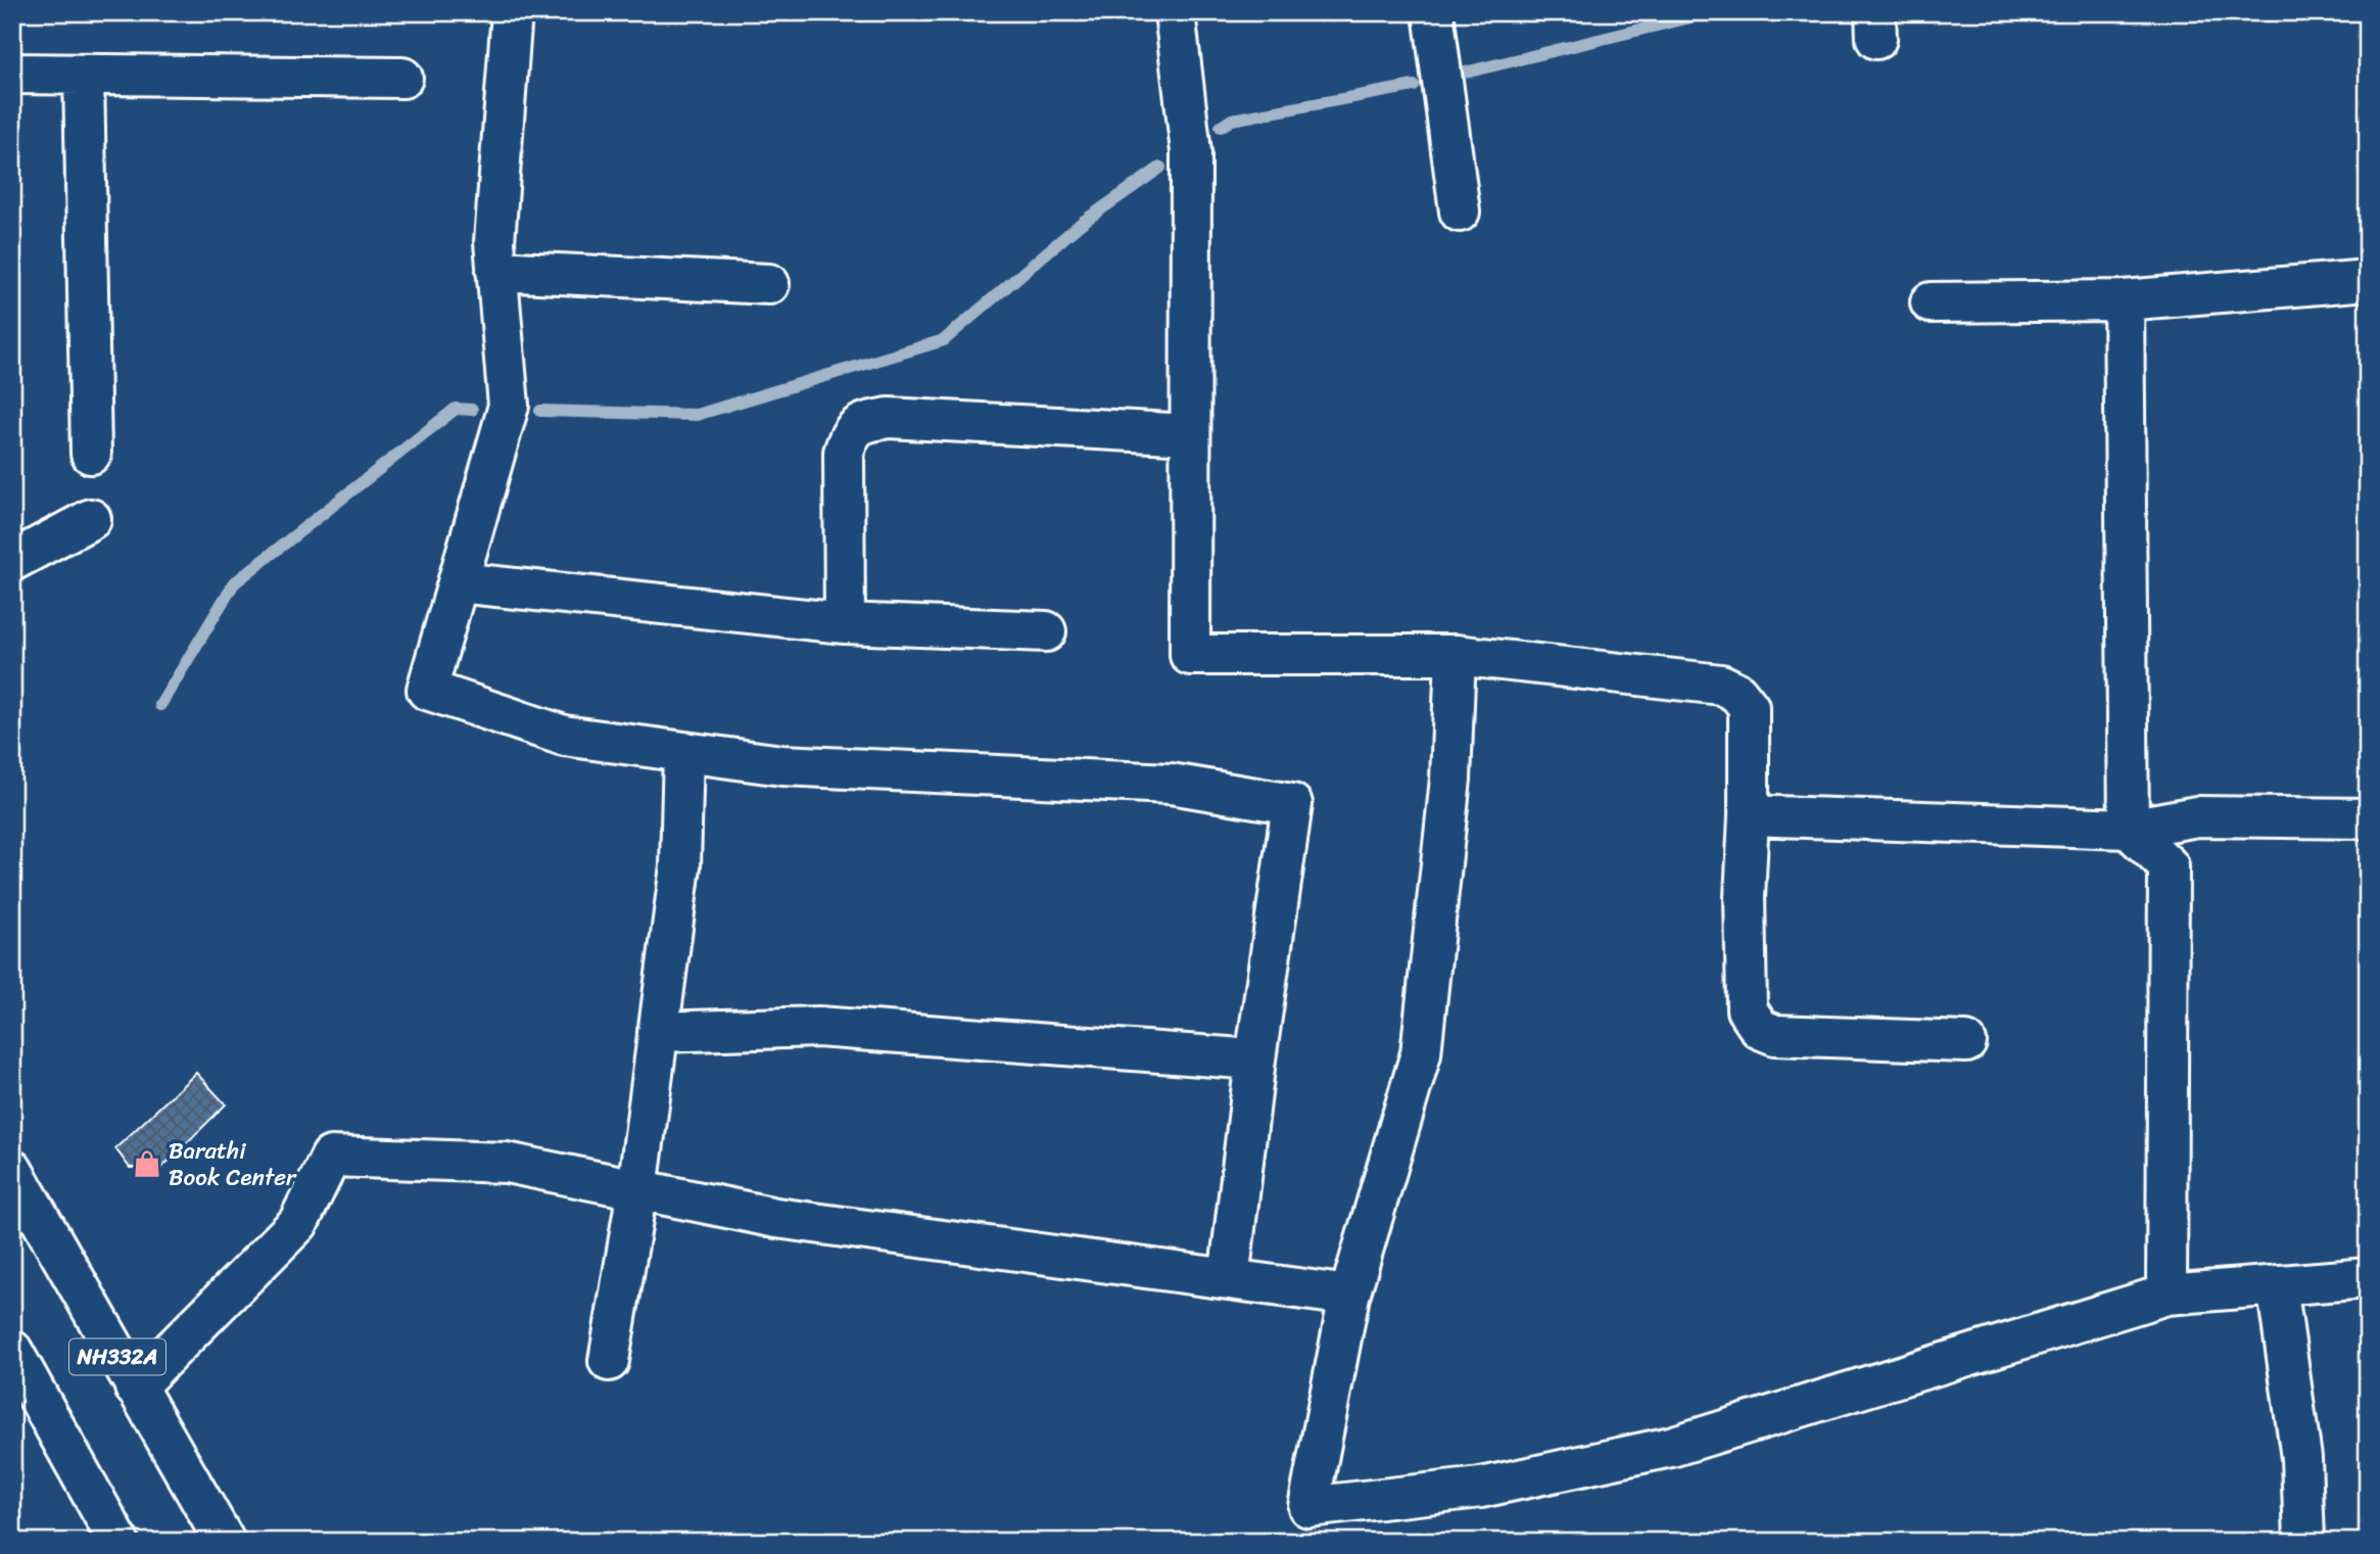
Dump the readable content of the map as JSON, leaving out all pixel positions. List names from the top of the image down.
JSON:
{
  "streets": {
    "main road": ["NH332A"]
  },
  "places": {
    "shop": ["Barathi Book Center"]
  }
}
